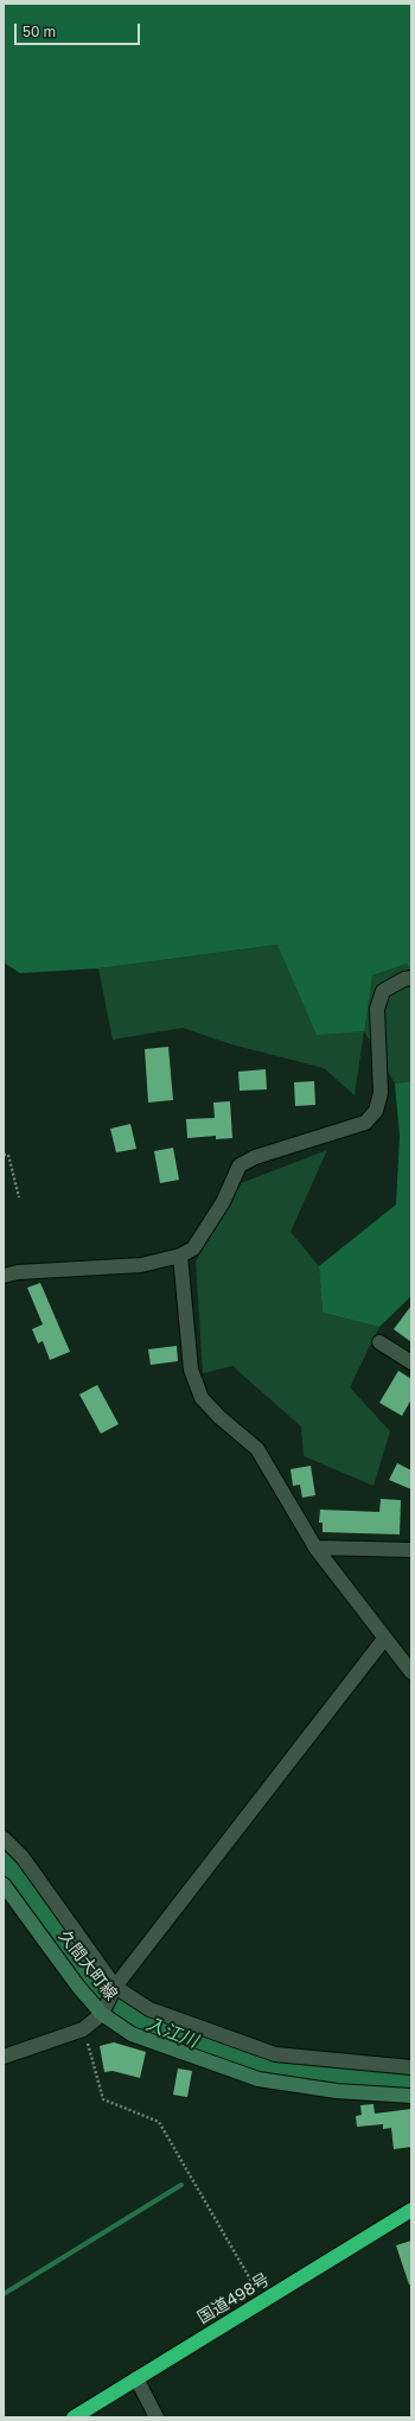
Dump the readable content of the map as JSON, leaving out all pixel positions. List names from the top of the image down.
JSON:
{
  "streets": {
    "highway": ["国道498号"],
    "main road": ["久間大町線"]
  },
  "water": ["入江川"],
  "scale_bar": "50 m"
}
